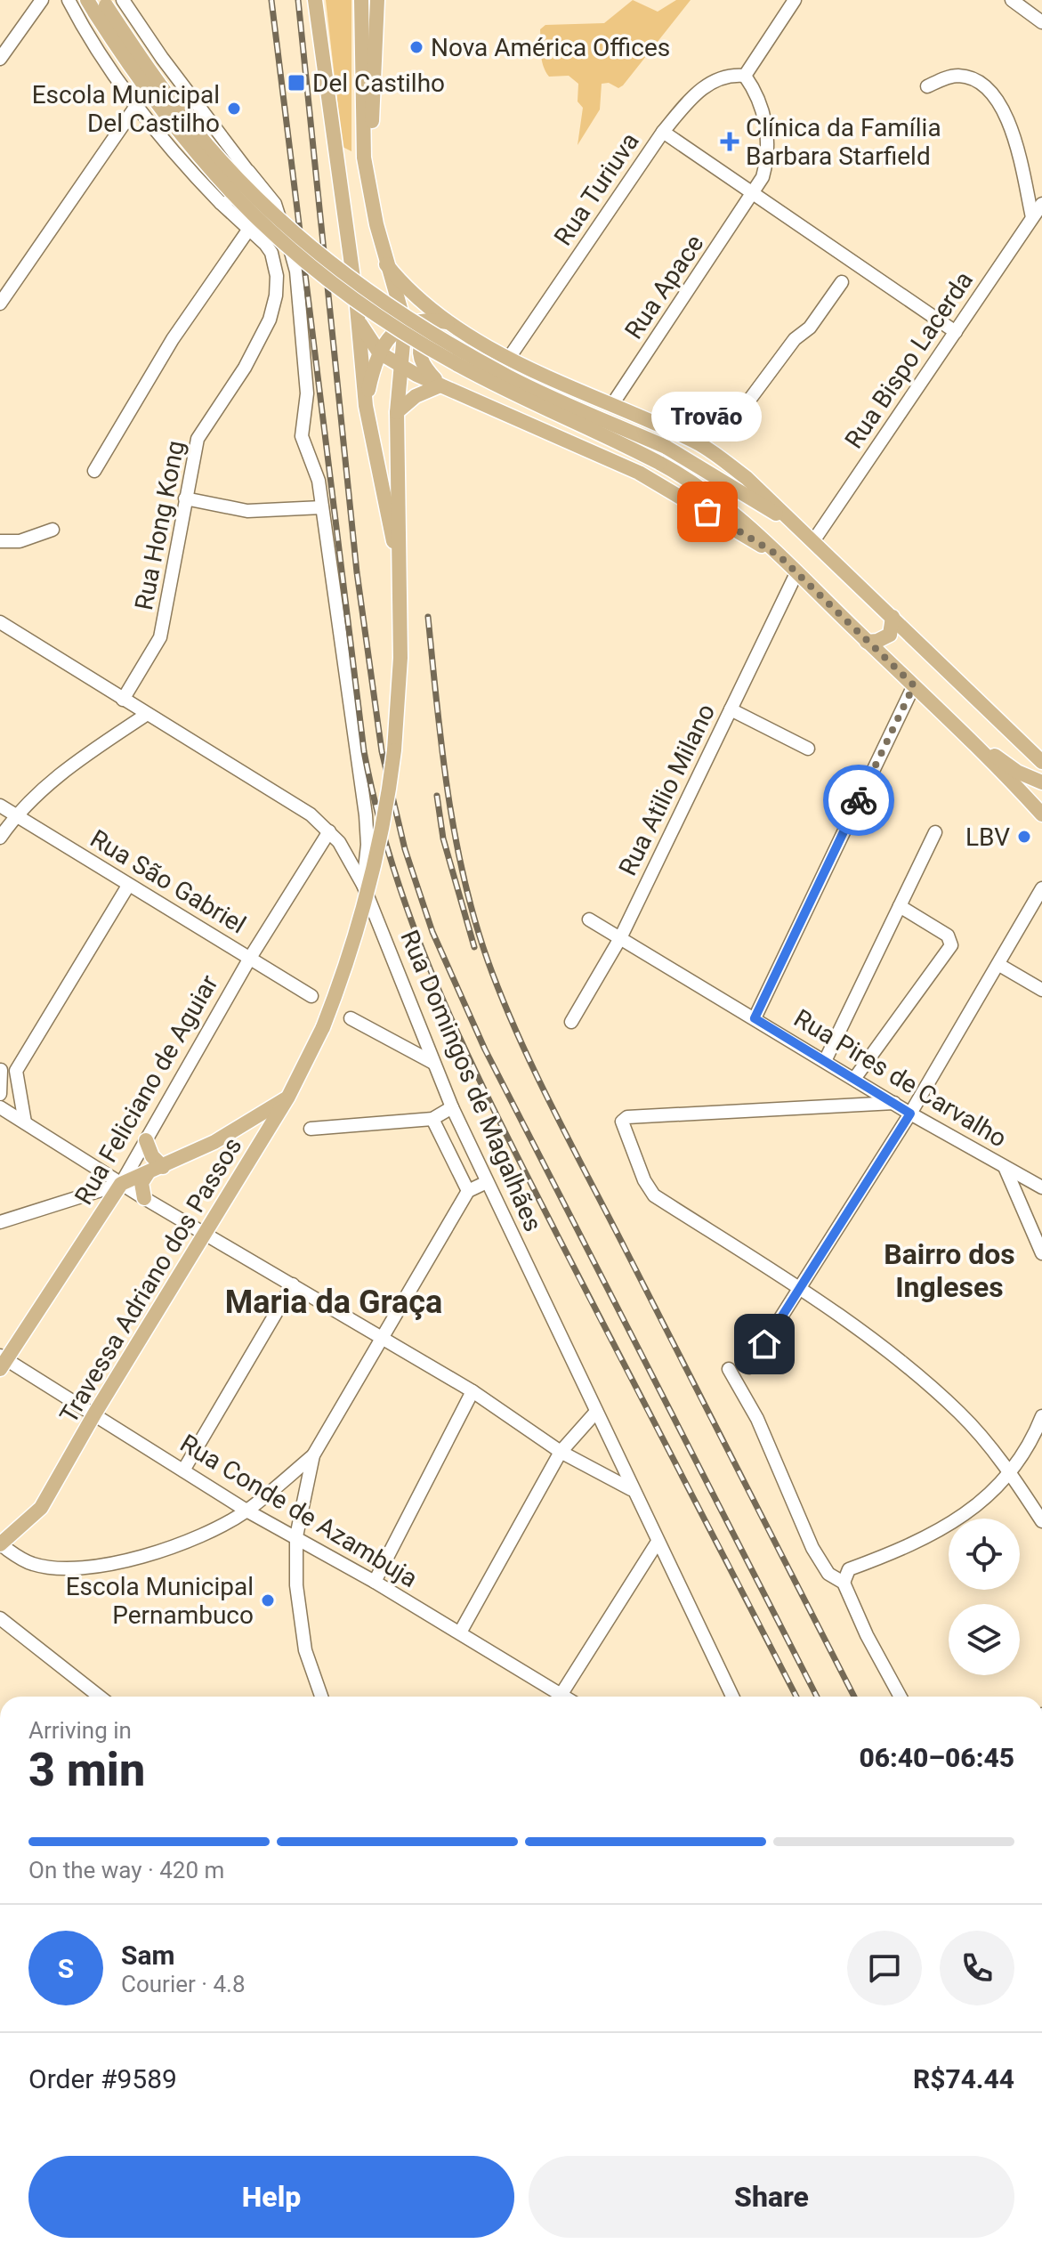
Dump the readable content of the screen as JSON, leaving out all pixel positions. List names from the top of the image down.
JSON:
{
  "streets": {
    "main road": ["Rua Feliciano de Aguiar", "Travessa Adriano dos Passos"],
    "street": [
      "Rua Turiuva",
      "Rua Apace",
      "Rua Bispo Lacerda",
      "Rua Hong Kong",
      "Rua Atilio Milano",
      "Rua São Gabriel",
      "Rua Pires de Carvalho",
      "Rua Domingos de Magalhães",
      "Rua Conde de Azambuja"
    ]
  },
  "crossings": [
    ["Rua Turiuva", "Rua Apace"],
    ["Rua Hong Kong", "Rua Domingos de Magalhães"],
    ["Rua Atilio Milano", "Rua Pires de Carvalho"],
    ["Rua São Gabriel", "Rua Feliciano de Aguiar"],
    ["Rua Domingos de Magalhães", "Rua Feliciano de Aguiar"],
    ["Rua Feliciano de Aguiar", "Rua Conde de Azambuja"],
    ["Travessa Adriano dos Passos", "Rua Conde de Azambuja"]
  ],
  "districts": ["Bairro dos Ingleses", "Maria da Graça"],
  "places": {
    "other": [
      "Nova América Offices",
      "Escola Municipal Del Castilho",
      "Trovão",
      "LBV",
      "Escola Municipal Pernambuco"
    ],
    "transit": ["Del Castilho"],
    "health": ["Clínica da Família Barbara Starfield"]
  },
  "page": {
    "bubble": "Trovão",
    "heading": ["3 min", "Arriving in", "06:40–06:45"],
    "panel": [
      "Sam",
      "Courier · 4.8",
      "Order #9589",
      "R$74.44"
    ],
    "bar": "On the way · 420 m",
    "round": "S",
    "buttons": ["Help", "Share"]
  }
}
